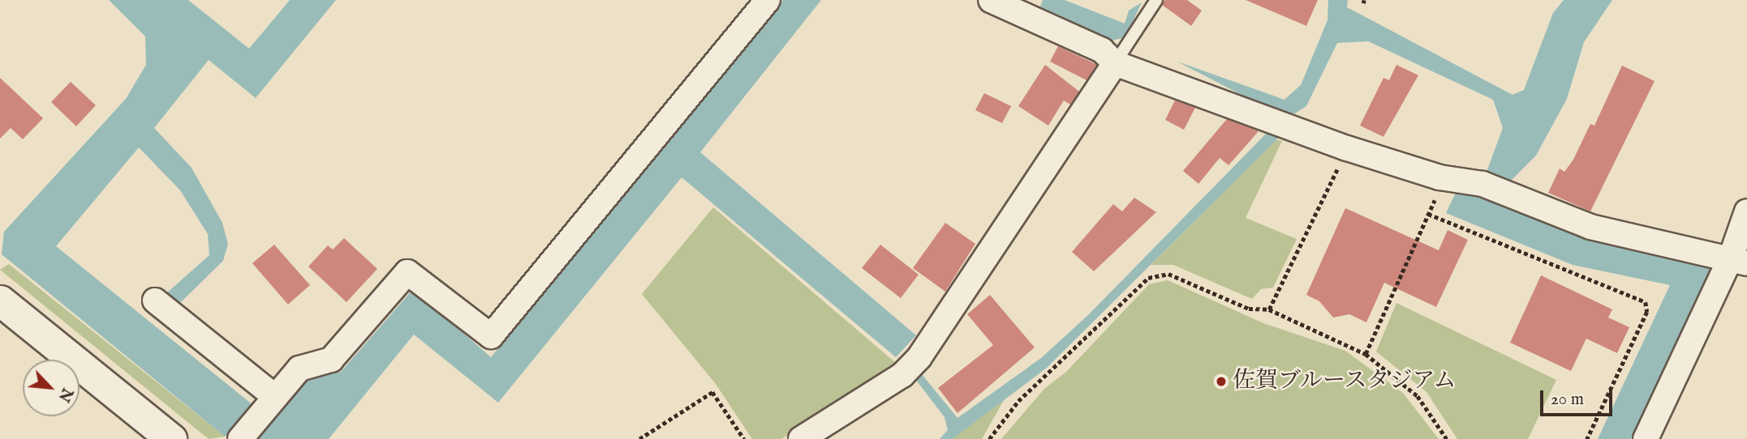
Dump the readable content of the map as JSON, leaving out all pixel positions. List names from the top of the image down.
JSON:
{
  "places": ["佐賀ブルースタジアム"],
  "scale_bar": "20 m",
  "north": "bottom right"
}
